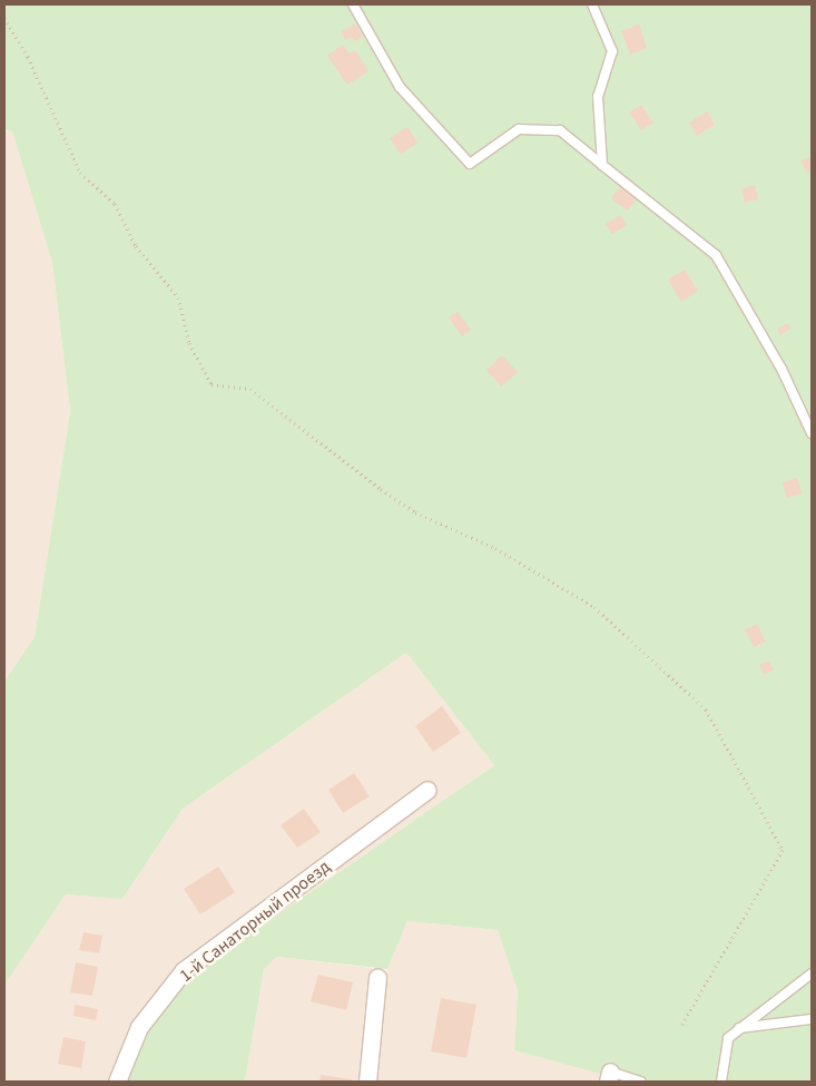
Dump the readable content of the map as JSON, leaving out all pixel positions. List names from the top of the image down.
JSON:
{
  "streets": {
    "street": ["1-й Санаторный проезд"]
  }
}
